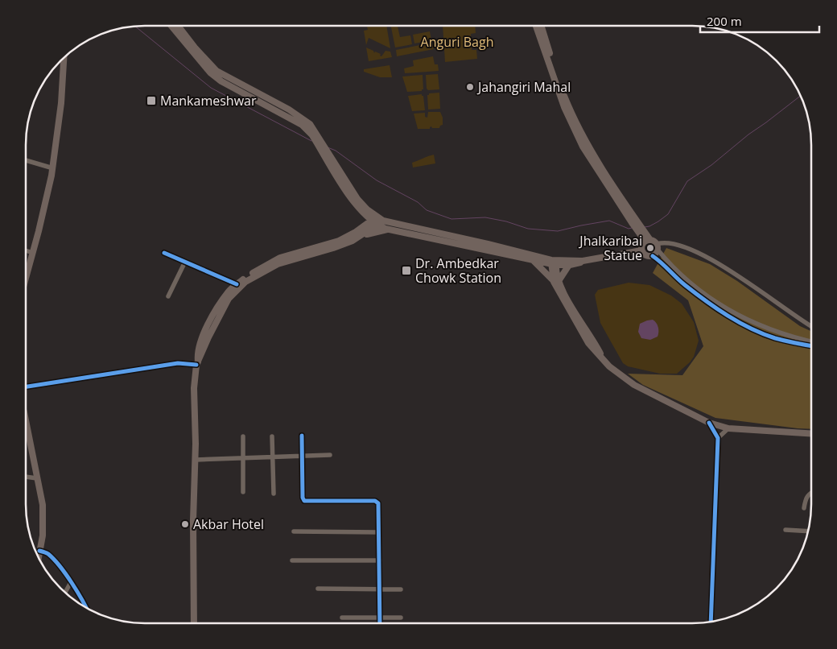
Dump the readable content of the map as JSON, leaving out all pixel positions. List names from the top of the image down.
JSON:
{
  "parks": ["Anguri Bagh"],
  "places": {
    "other": ["Jahangiri Mahal", "Jhalkaribai Statue", "Akbar Hotel"],
    "transit": ["Mankameshwar", "Dr. Ambedkar Chowk Station"]
  },
  "scale_bar": "200 m"
}
